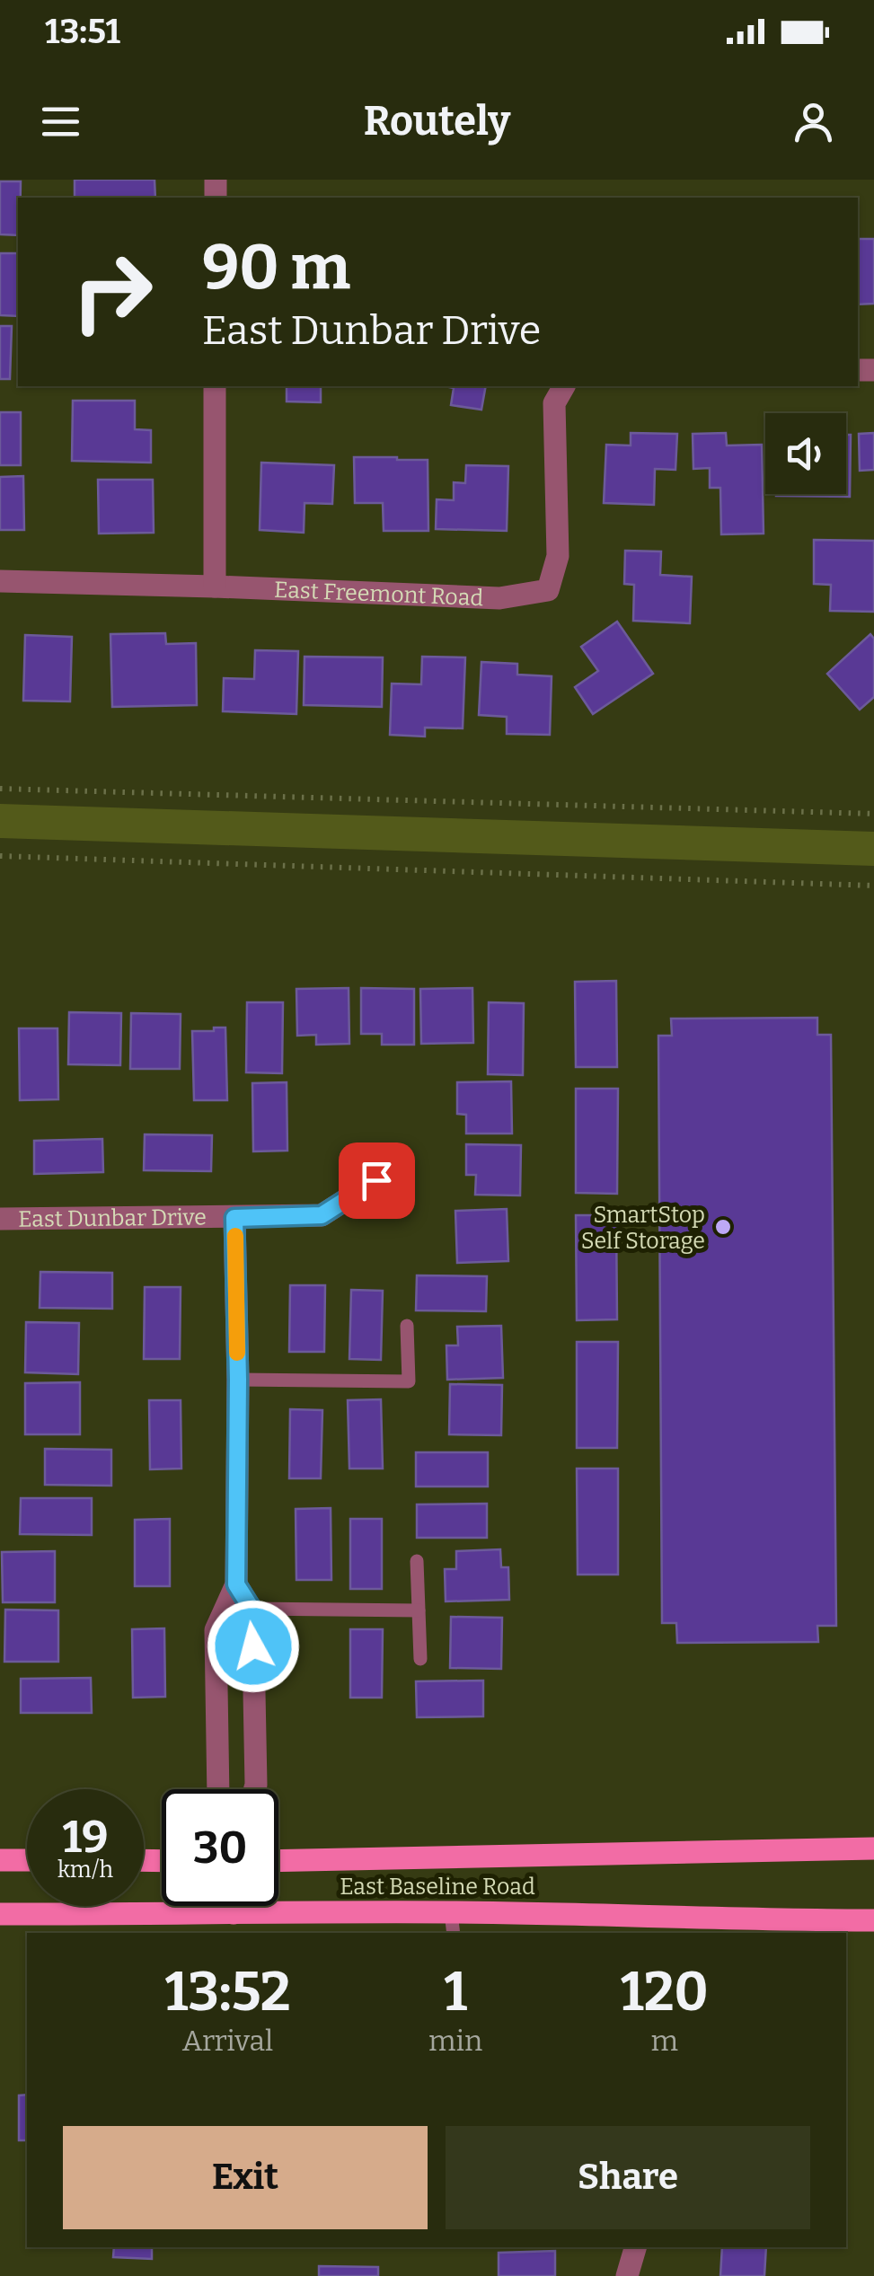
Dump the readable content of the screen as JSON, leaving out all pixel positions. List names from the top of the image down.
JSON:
{
  "streets": {
    "main road": ["East Baseline Road"],
    "street": ["East Freemont Road", "East Dunbar Drive"]
  },
  "places": ["SmartStop Self Storage"],
  "page": {
    "status": "13:51",
    "header": "Routely",
    "turn": ["90 m", "East Dunbar Drive"],
    "speed": "19 km/h",
    "limit": "30",
    "eta": [
      "13:52",
      "Arrival",
      "1",
      "min",
      "120",
      "m"
    ],
    "buttons": ["Exit", "Share"]
  }
}
